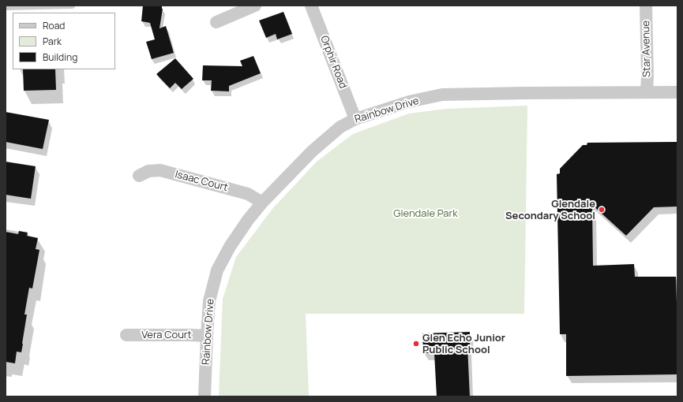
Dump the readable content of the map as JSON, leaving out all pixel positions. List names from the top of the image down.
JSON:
{
  "streets": {
    "street": [
      "Star Avenue",
      "Orphir Road",
      "Rainbow Drive",
      "Isaac Court",
      "Vera Court"
    ]
  },
  "crossings": [
    ["Star Avenue", "Rainbow Drive"],
    ["Orphir Road", "Rainbow Drive"],
    ["Rainbow Drive", "Isaac Court"],
    ["Rainbow Drive", "Vera Court"]
  ],
  "parks": ["Glendale Park"],
  "places": ["Glendale Secondary School", "Glen Echo Junior Public School"],
  "legend": ["Road", "Park", "Building"]
}
